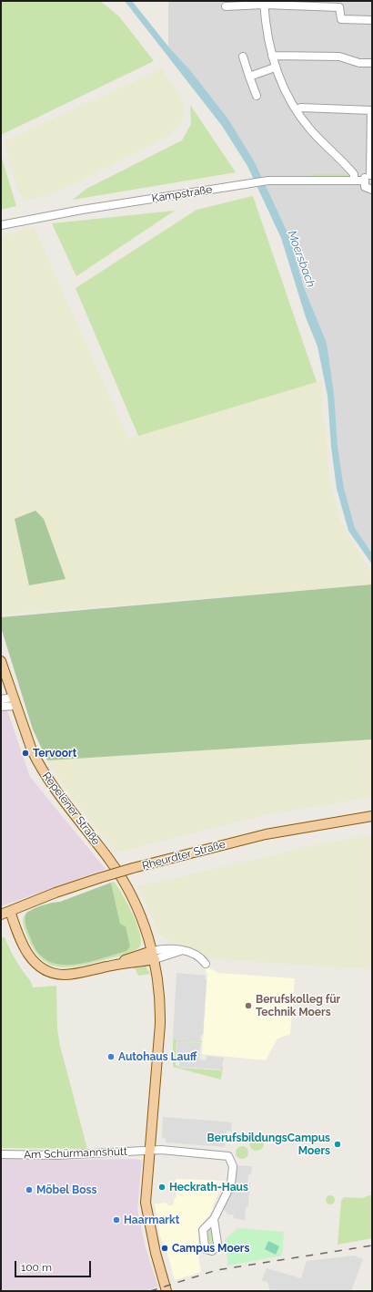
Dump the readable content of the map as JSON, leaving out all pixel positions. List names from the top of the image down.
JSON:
{
  "streets": {
    "main road": ["Repelener Straße", "Rheurdter Straße"],
    "street": ["Kampstraße", "Am Schürmannshütt"]
  },
  "crossings": [
    ["Repelener Straße", "Am Schürmannshütt"]
  ],
  "water": ["Moersbach"],
  "places": [
    "Tervoort",
    "Berufskolleg für Technik Moers",
    "Autohaus Lauff",
    "BerufsbildungsCampus Moers",
    "Heckrath-Haus",
    "Möbel Boss",
    "Haarmarkt",
    "Campus Moers"
  ],
  "scale_bar": "100 m"
}
